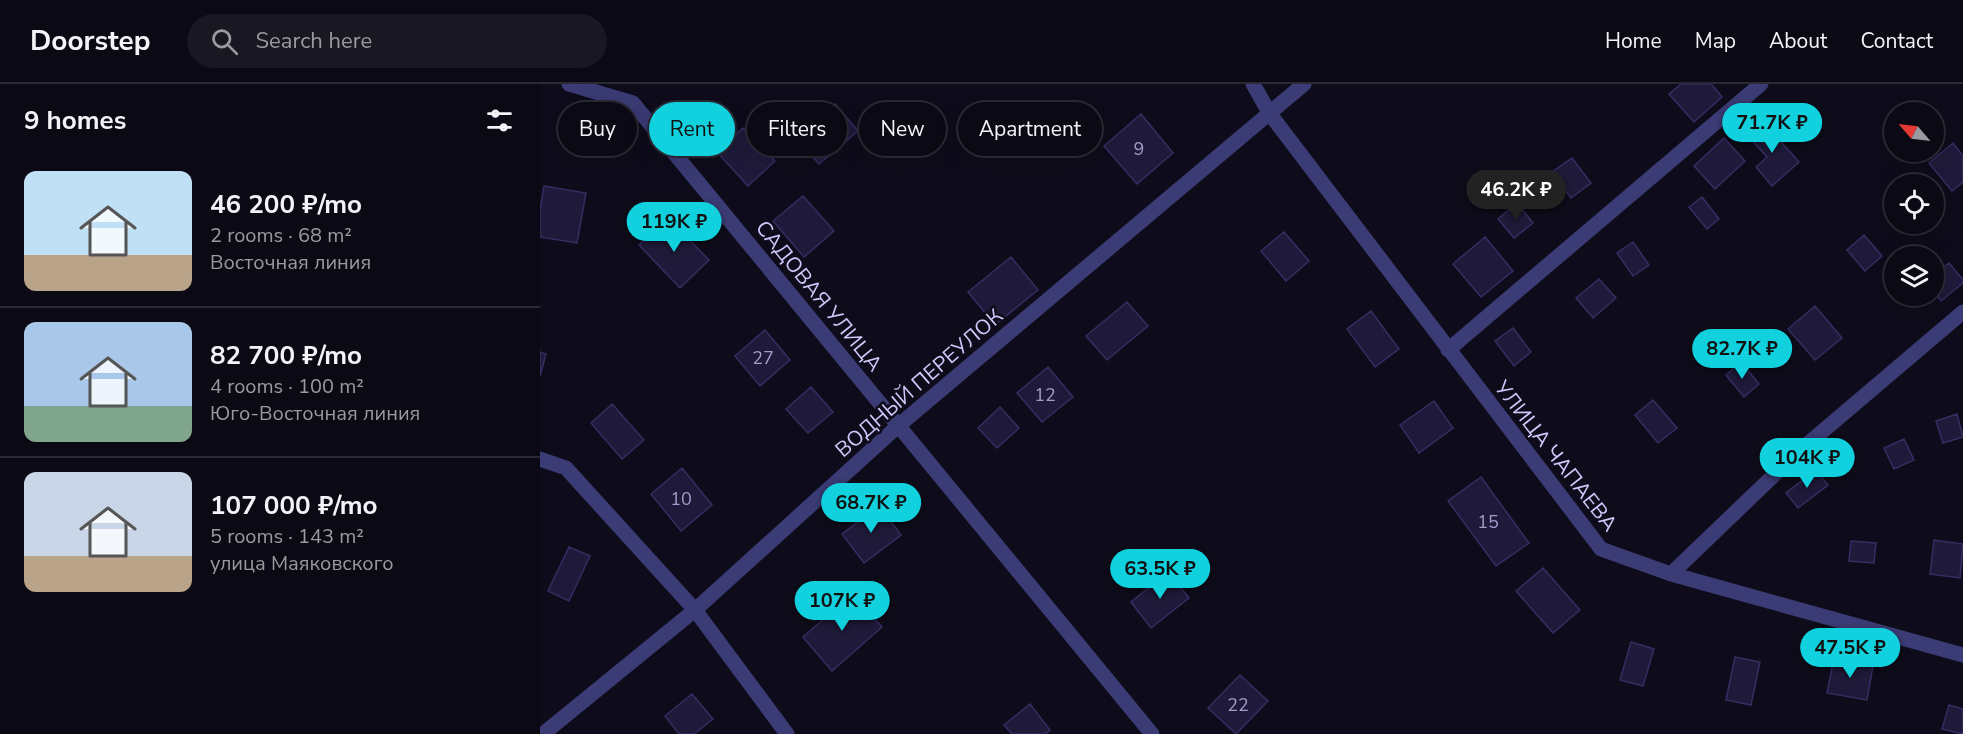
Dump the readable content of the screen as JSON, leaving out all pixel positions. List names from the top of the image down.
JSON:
{
  "streets": {
    "street": ["САДОВАЯ УЛИЦА", "ВОДНЫЙ ПЕРЕУЛОК", "УЛИЦА ЧАПАЕВА"]
  },
  "crossings": [
    ["САДОВАЯ УЛИЦА", "ВОДНЫЙ ПЕРЕУЛОК"],
    ["ВОДНЫЙ ПЕРЕУЛОК", "УЛИЦА ЧАПАЕВА"]
  ],
  "house_numbers": [
    "9",
    "27",
    "12",
    "10",
    "15",
    "22"
  ],
  "north": "top left",
  "page": {
    "header": "Doorstep",
    "search": "Search here",
    "nav": [
      "Home",
      "Map",
      "About",
      "Contact"
    ],
    "heading": "9 homes",
    "chip": [
      "Buy",
      "Rent",
      "Filters",
      "New",
      "Apartment"
    ],
    "price": [
      "71.7K ₽",
      "46.2K ₽",
      "119K ₽",
      "82.7K ₽",
      "104K ₽",
      "68.7K ₽",
      "63.5K ₽",
      "107K ₽",
      "47.5K ₽"
    ],
    "list": [
      {
        "name": "46 200 ₽/mo",
        "note": "2 rooms · 68 m² · Восточная линия"
      },
      {
        "name": "82 700 ₽/mo",
        "note": "4 rooms · 100 m² · Юго-Восточная линия"
      },
      {
        "name": "107 000 ₽/mo",
        "note": "5 rooms · 143 m² · улица Маяковского"
      }
    ]
  }
}
